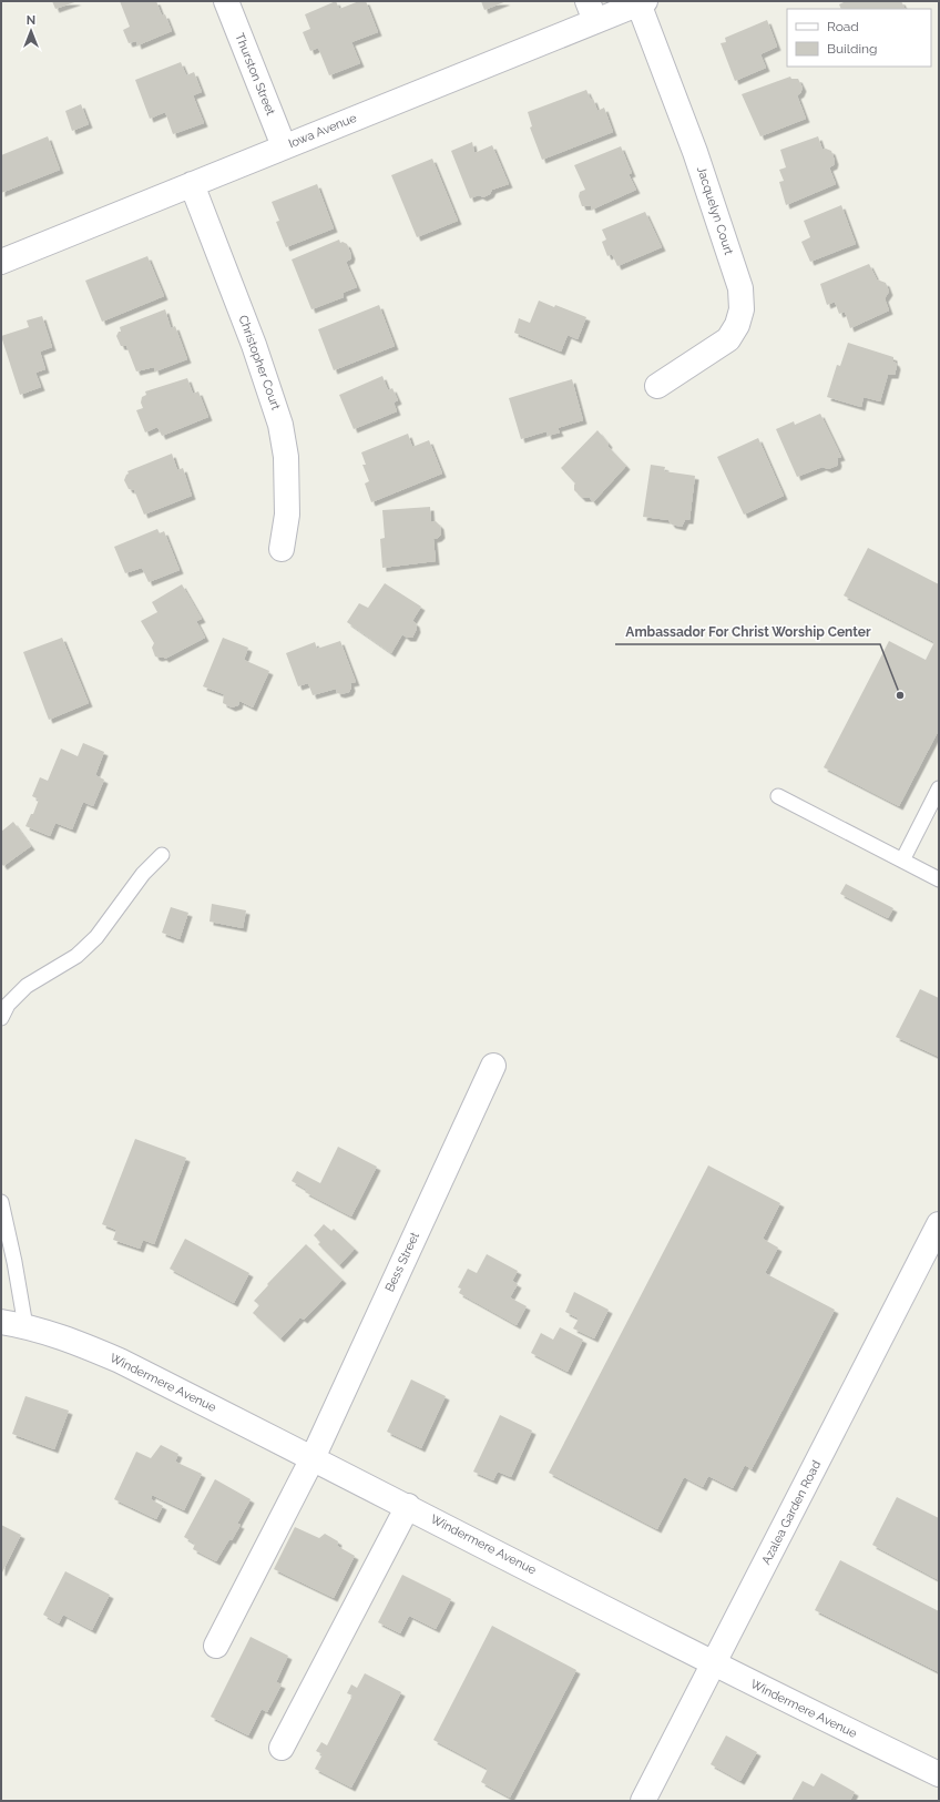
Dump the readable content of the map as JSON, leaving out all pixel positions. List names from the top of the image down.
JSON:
{
  "streets": {
    "street": [
      "Thurston Street",
      "Iowa Avenue",
      "Jacquelyn Court",
      "Christopher Court",
      "Bess Street",
      "Windermere Avenue",
      "Azalea Garden Road"
    ]
  },
  "crossings": [
    ["Thurston Street", "Iowa Avenue"],
    ["Iowa Avenue", "Jacquelyn Court"],
    ["Iowa Avenue", "Christopher Court"],
    ["Bess Street", "Windermere Avenue"],
    ["Windermere Avenue", "Azalea Garden Road"]
  ],
  "places": ["Ambassador For Christ Worship Center"],
  "legend": ["Road", "Building"],
  "north": "top"
}
